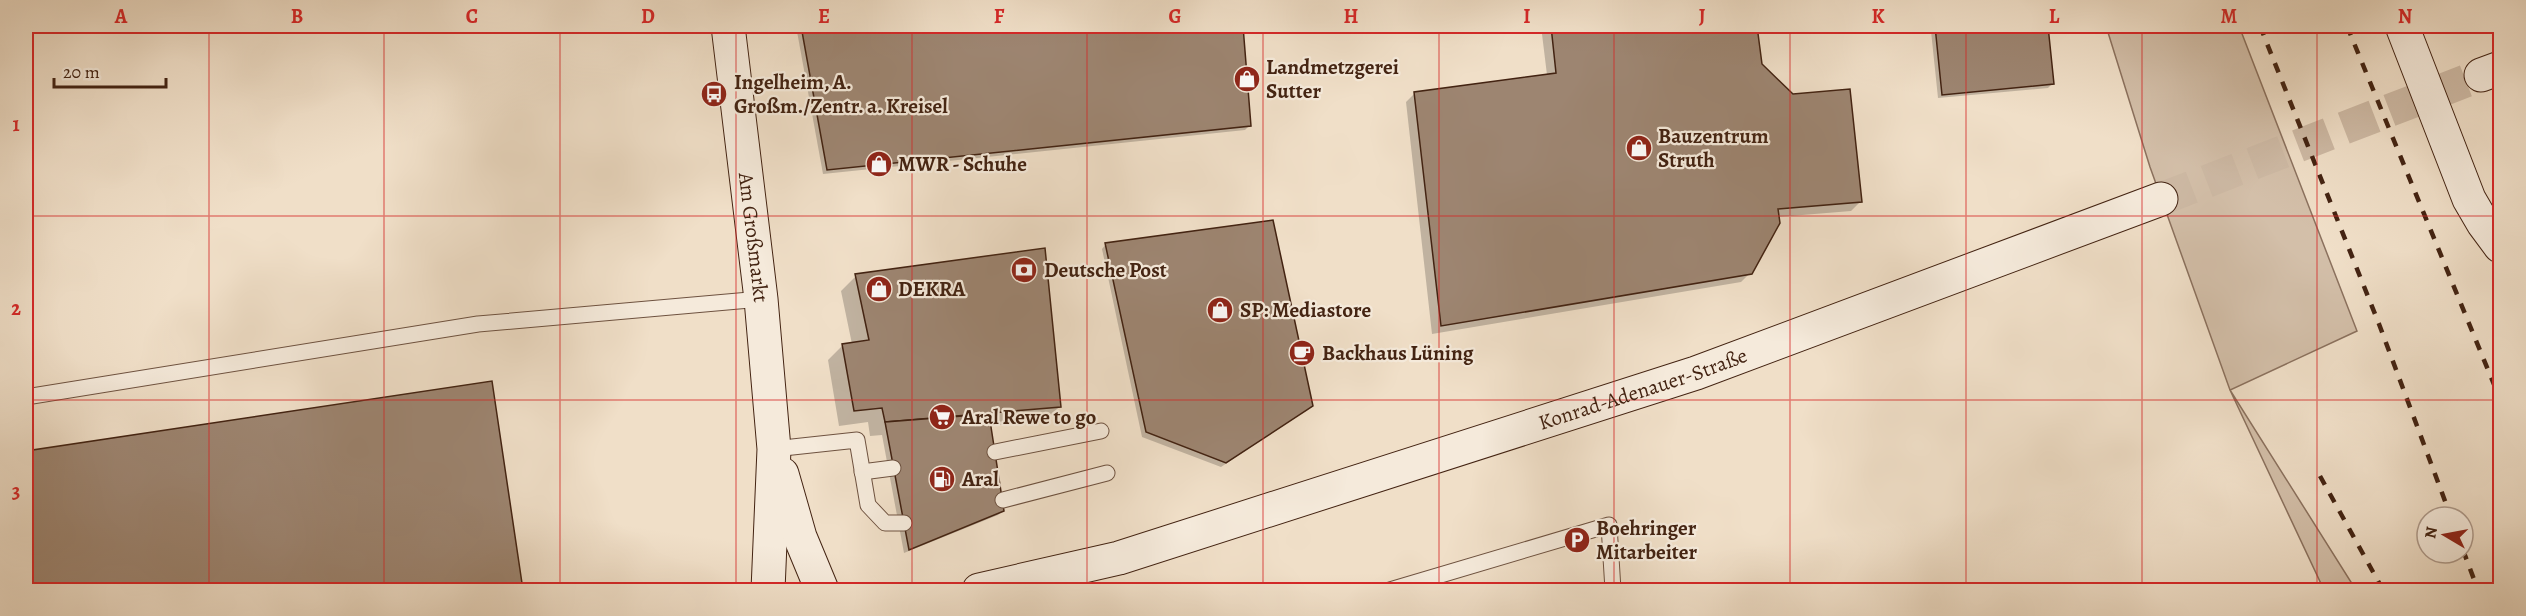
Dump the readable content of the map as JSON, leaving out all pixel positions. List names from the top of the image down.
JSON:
{
  "streets": {
    "main road": ["Am Großmarkt", "Konrad-Adenauer-Straße"]
  },
  "places": {
    "shop": [
      "Landmetzgerei Sutter",
      "Bauzentrum Struth",
      "MWR - Schuhe",
      "DEKRA",
      "SP: Mediastore"
    ],
    "bus stop": ["Ingelheim, A. Großm./Zentr. a. Kreisel"],
    "bank": ["Deutsche Post"],
    "cafe": ["Backhaus Lüning"],
    "supermarket": ["Aral Rewe to go"],
    "fuel station": ["Aral"],
    "parking": ["Boehringer Mitarbeiter"]
  },
  "scale_bar": "20 m",
  "north": "left",
  "grid": {
    "columns": [
      "A",
      "B",
      "C",
      "D",
      "E",
      "F",
      "G",
      "H",
      "I",
      "J",
      "K",
      "L",
      "M",
      "N"
    ],
    "rows": ["1", "2", "3"]
  }
}
